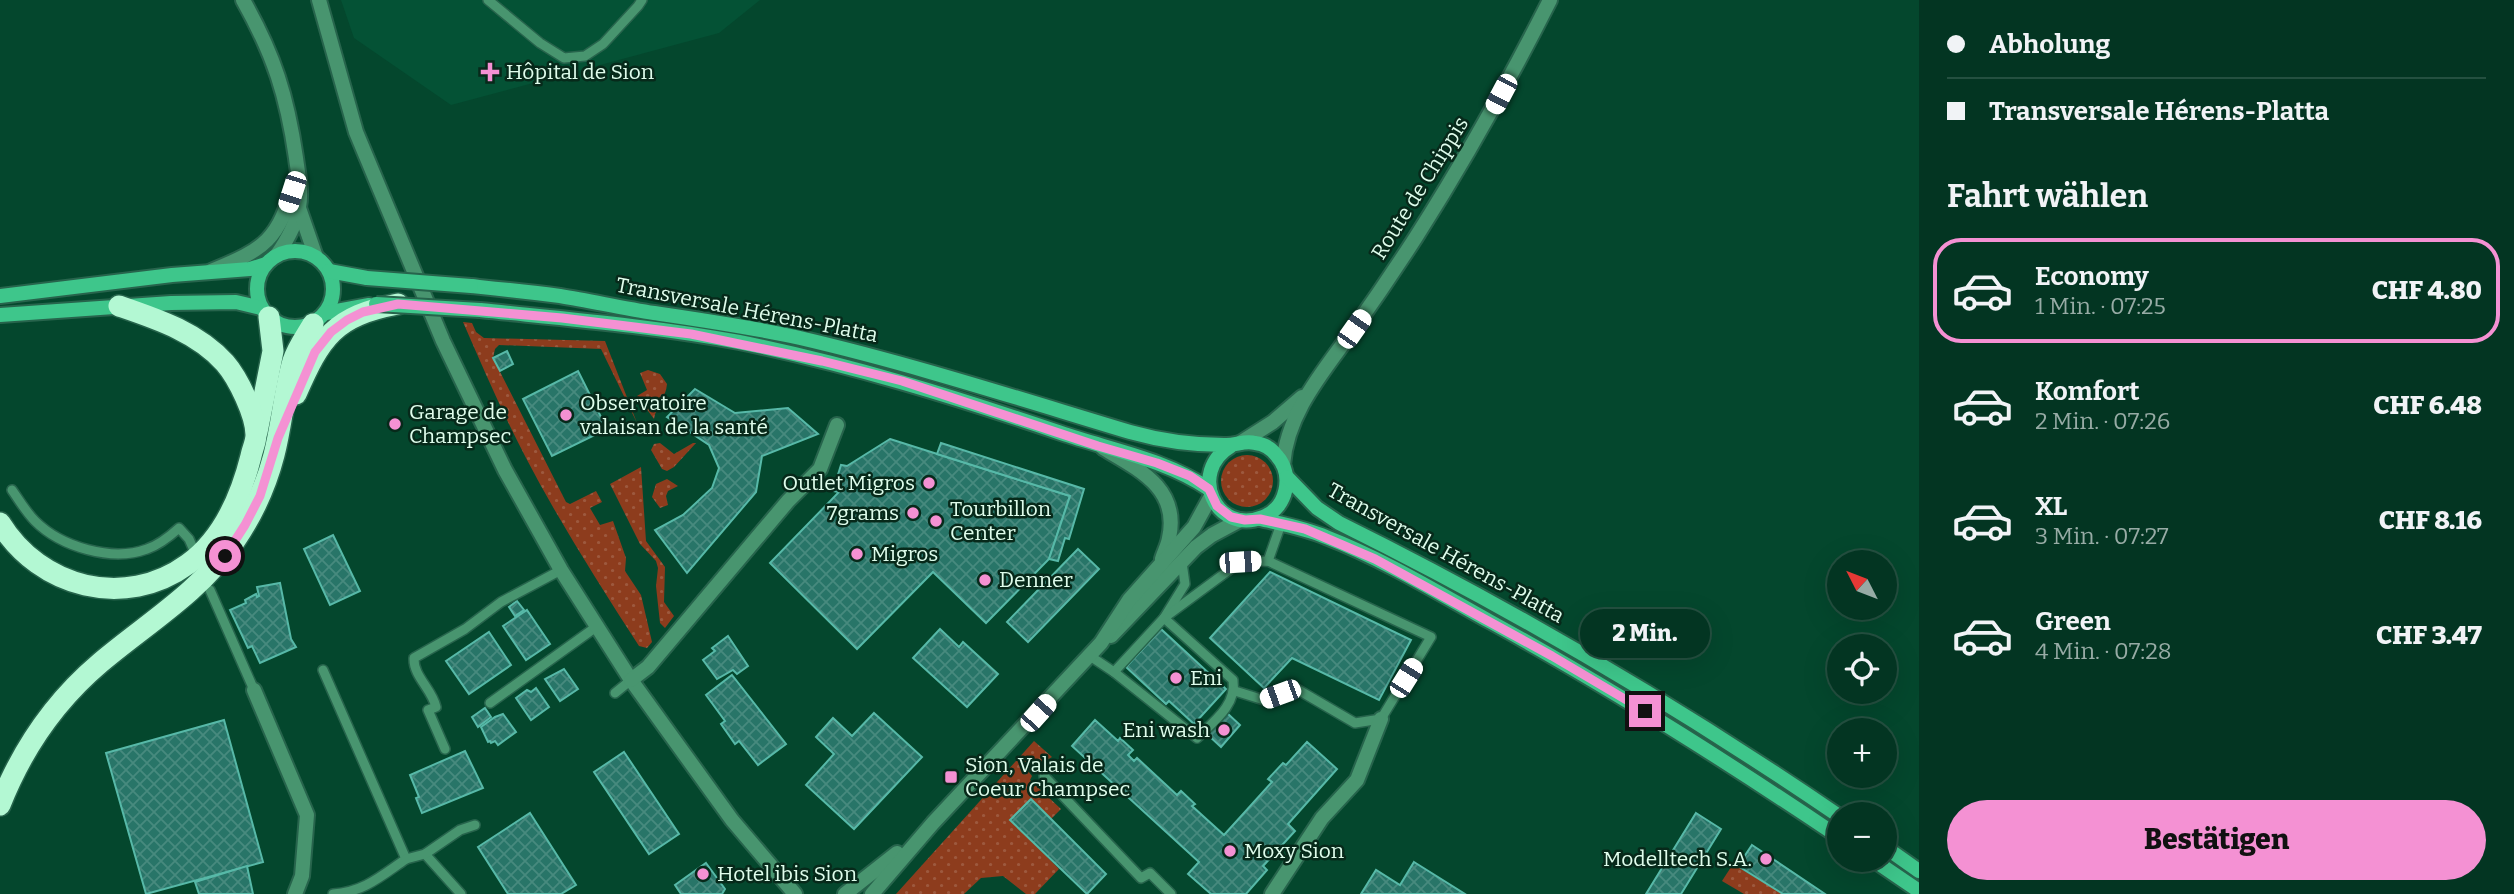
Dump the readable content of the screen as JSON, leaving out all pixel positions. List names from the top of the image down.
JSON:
{
  "streets": {
    "main road": ["Transversale Hérens-Platta"],
    "street": ["Route de Chippis"]
  },
  "crossings": [
    ["Route de Chippis", "Transversale Hérens-Platta"]
  ],
  "places": {
    "health": ["Hôpital de Sion"],
    "other": [
      "Observatoire valaisan de la santé",
      "Garage de Champsec",
      "Outlet Migros",
      "7grams",
      "Tourbillon Center",
      "Migros",
      "Denner",
      "Eni",
      "Eni wash",
      "Moxy Sion",
      "Modelltech S.A.",
      "Hotel ibis Sion"
    ],
    "transit": ["Sion, Valais de Coeur Champsec"]
  },
  "north": "top left",
  "page": {
    "banner": ["Abholung", "Transversale Hérens-Platta"],
    "heading": "Fahrt wählen",
    "list": [
      {
        "name": "Economy",
        "note": "1 Min. · 07:25",
        "value": "CHF 4.80"
      },
      {
        "name": "Komfort",
        "note": "2 Min. · 07:26",
        "value": "CHF 6.48"
      },
      {
        "name": "XL",
        "note": "3 Min. · 07:27",
        "value": "CHF 8.16"
      },
      {
        "name": "Green",
        "note": "4 Min. · 07:28",
        "value": "CHF 3.47"
      }
    ],
    "map_buttons": ["+", "−"],
    "bubble": "2 Min.",
    "buttons": "Bestätigen"
  }
}
